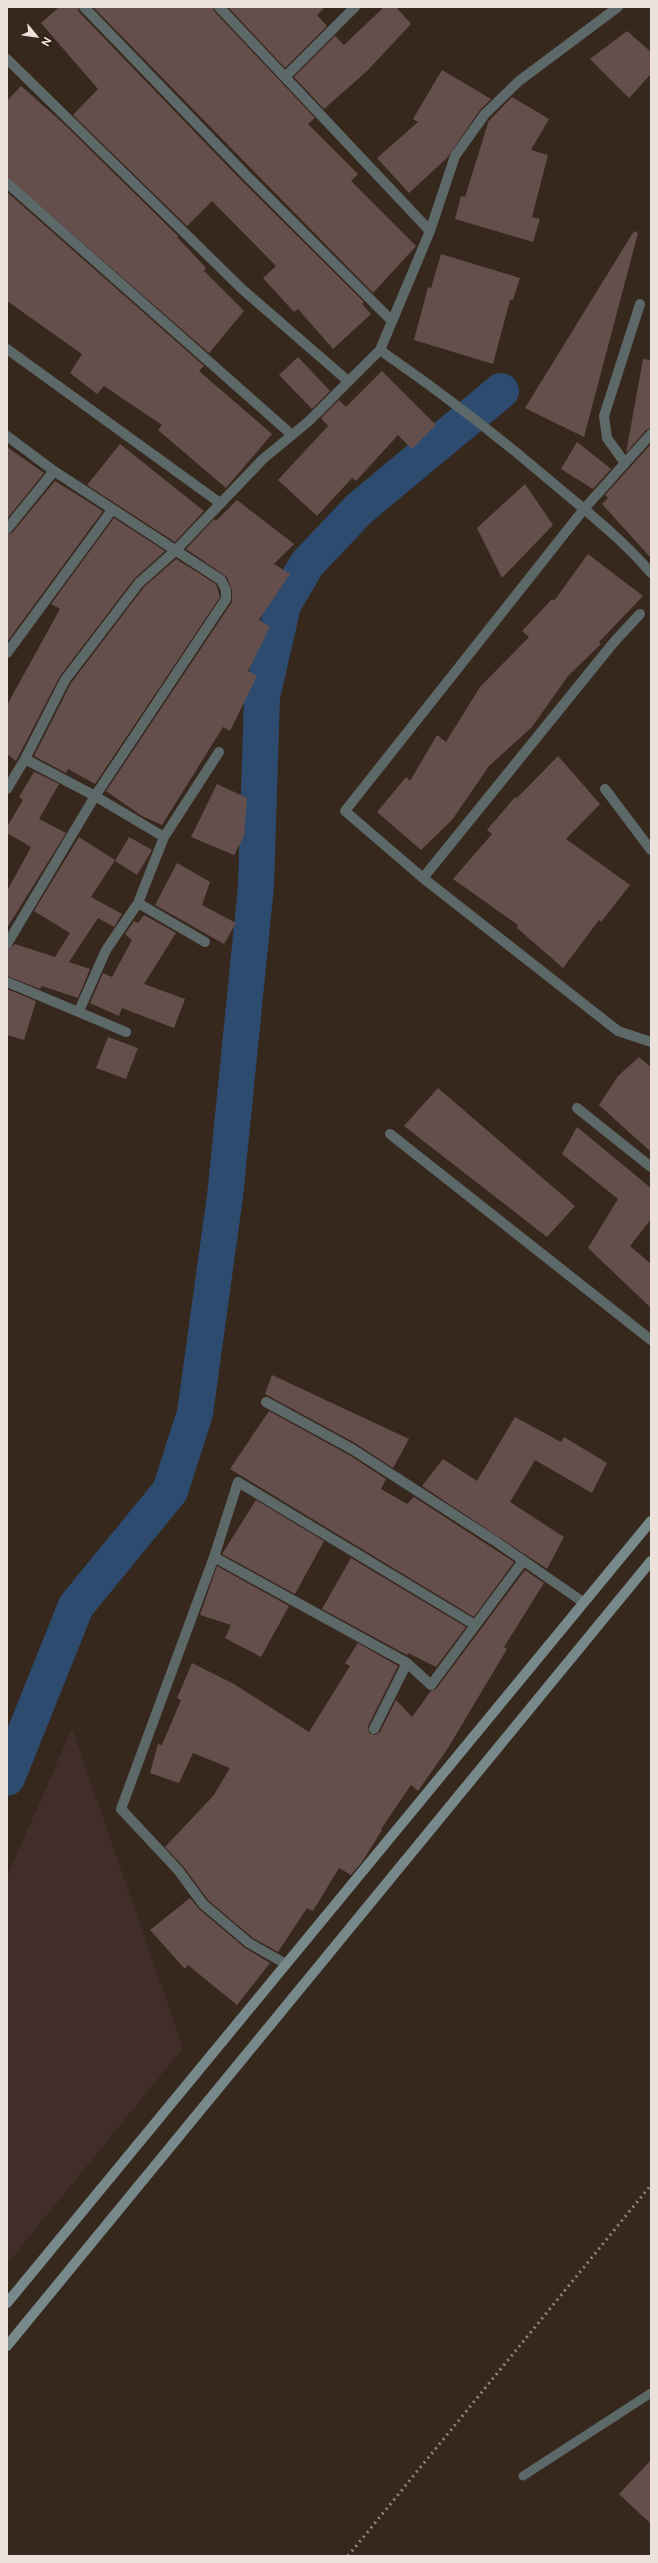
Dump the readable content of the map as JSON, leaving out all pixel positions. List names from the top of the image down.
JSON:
{
  "north": "bottom right"
}
